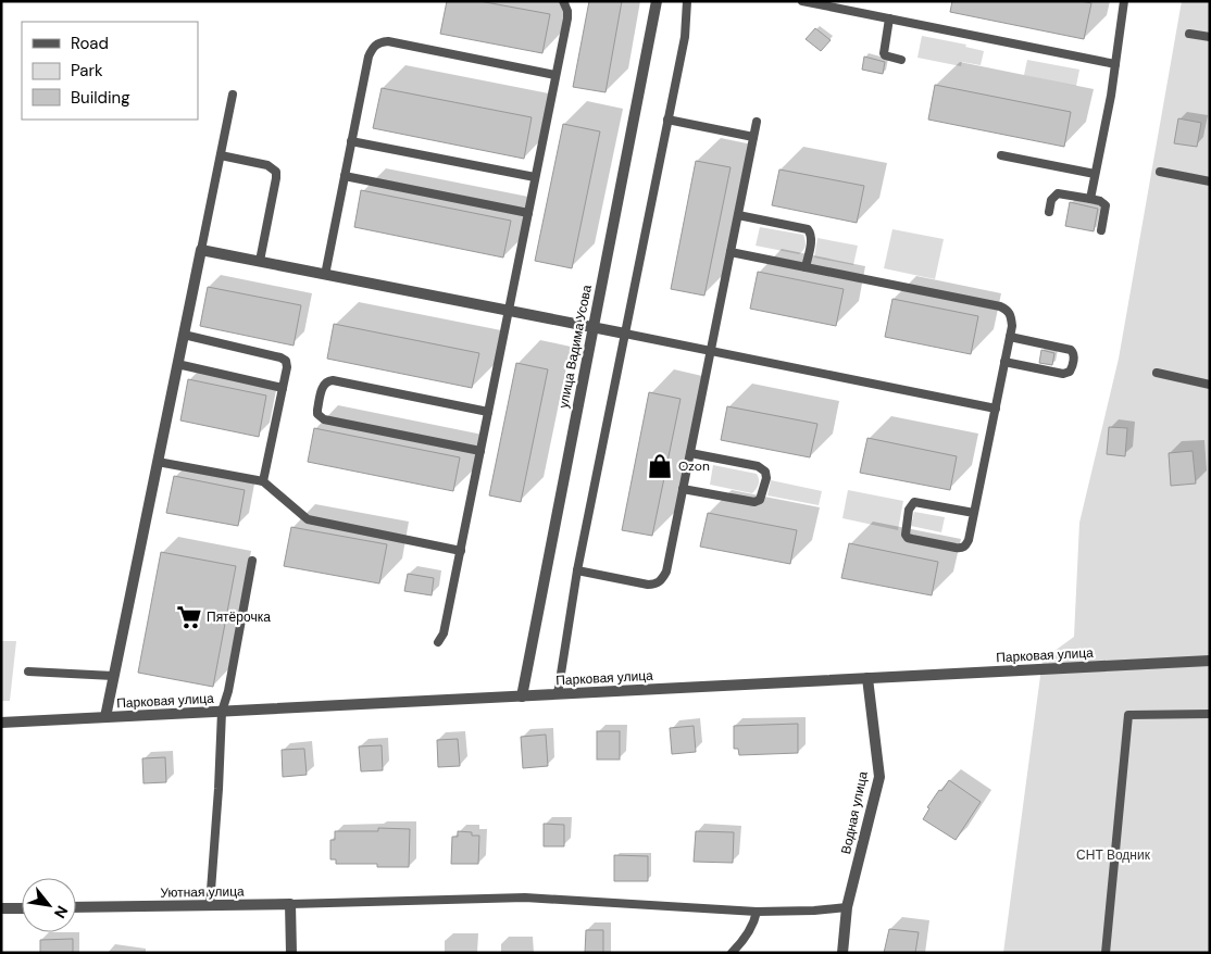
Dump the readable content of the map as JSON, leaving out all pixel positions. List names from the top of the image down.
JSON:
{
  "streets": {
    "street": [
      "улица Вадима Усова",
      "Парковая улица",
      "Водная улица",
      "Уютная улица"
    ]
  },
  "crossings": [
    ["улица Вадима Усова", "Парковая улица"],
    ["Парковая улица", "Водная улица"]
  ],
  "parks": ["СНТ Водник"],
  "places": {
    "shop": ["Ozon"],
    "supermarket": ["Пятёрочка"]
  },
  "legend": ["Road", "Park", "Building"],
  "north": "bottom right"
}
